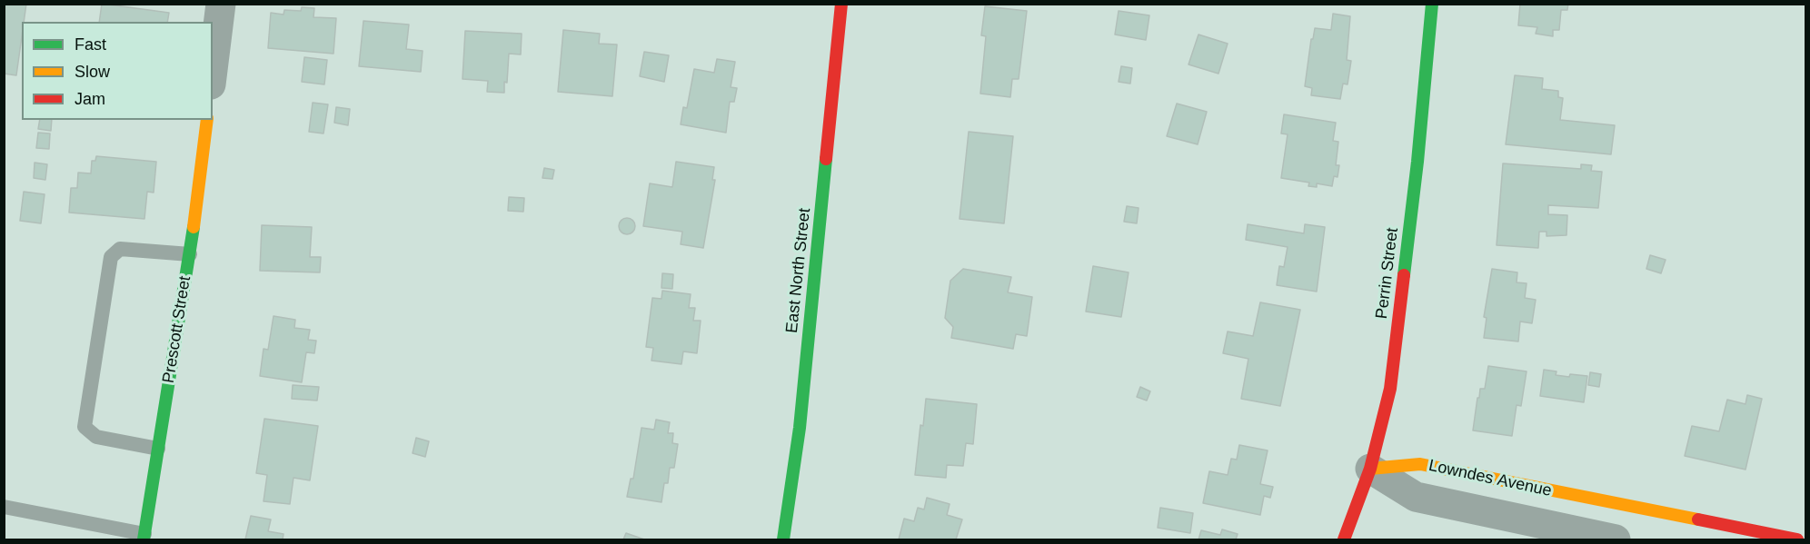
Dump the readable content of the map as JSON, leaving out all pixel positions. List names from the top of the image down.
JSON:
{
  "streets": {
    "street": [
      "East North Street",
      "Perrin Street",
      "Prescott Street",
      "Lowndes Avenue"
    ]
  },
  "crossings": [
    ["Perrin Street", "Lowndes Avenue"]
  ],
  "legend": ["Fast", "Slow", "Jam"]
}
